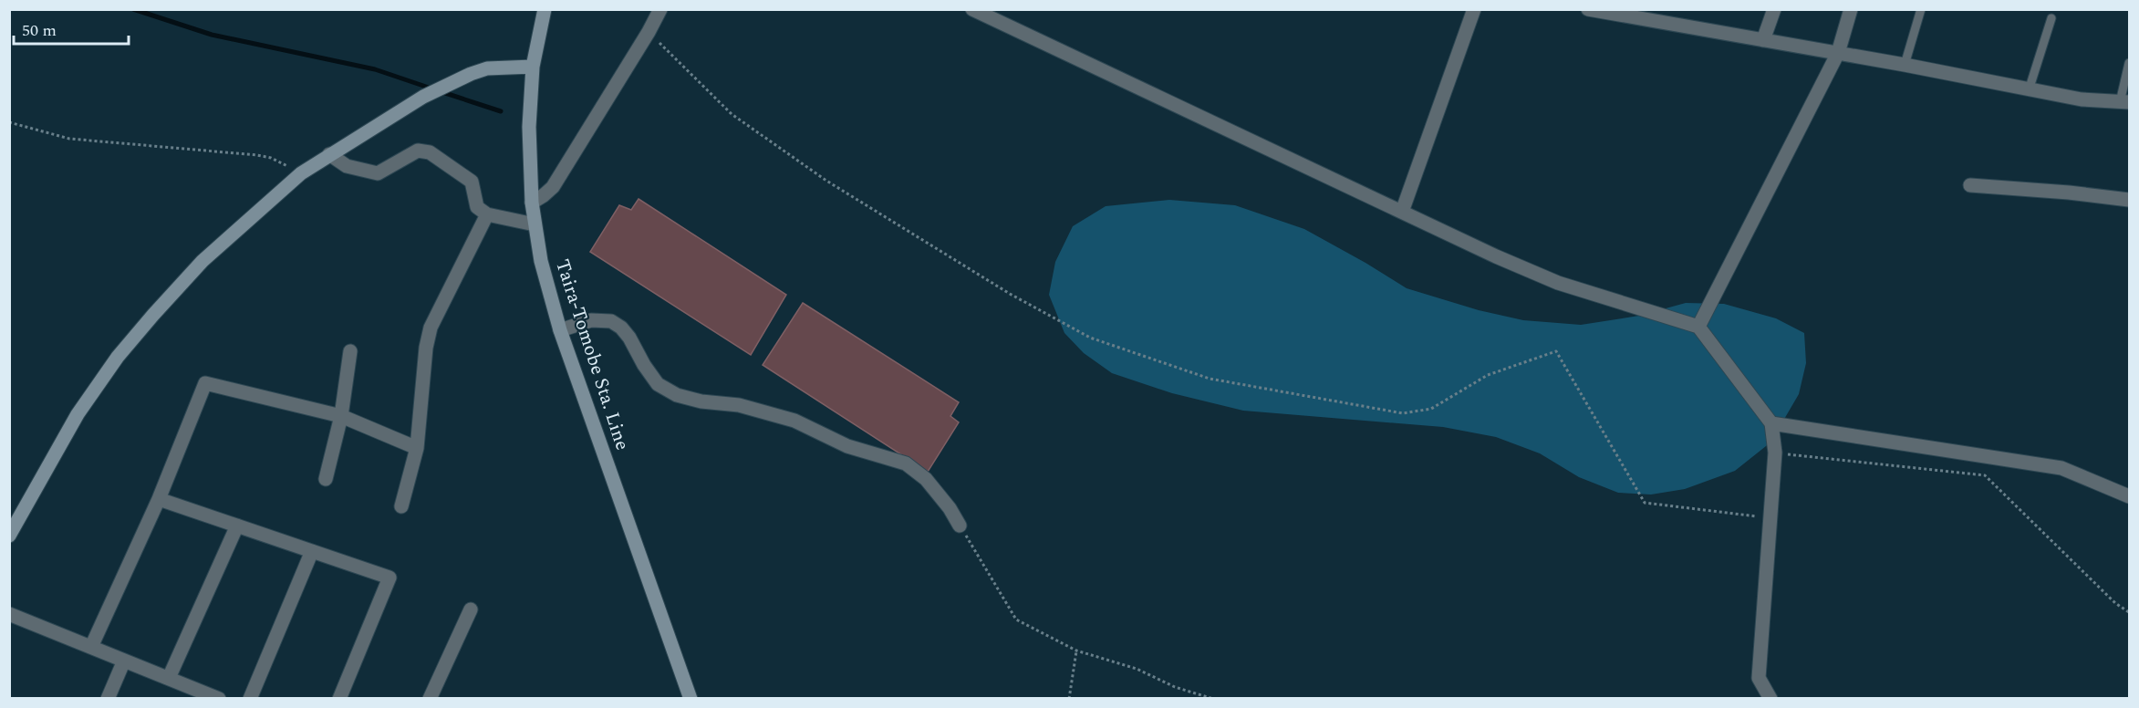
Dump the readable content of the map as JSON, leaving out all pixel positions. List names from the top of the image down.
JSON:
{
  "streets": {
    "main road": ["Taira-Tomobe Sta. Line"]
  },
  "scale_bar": "50 m"
}
